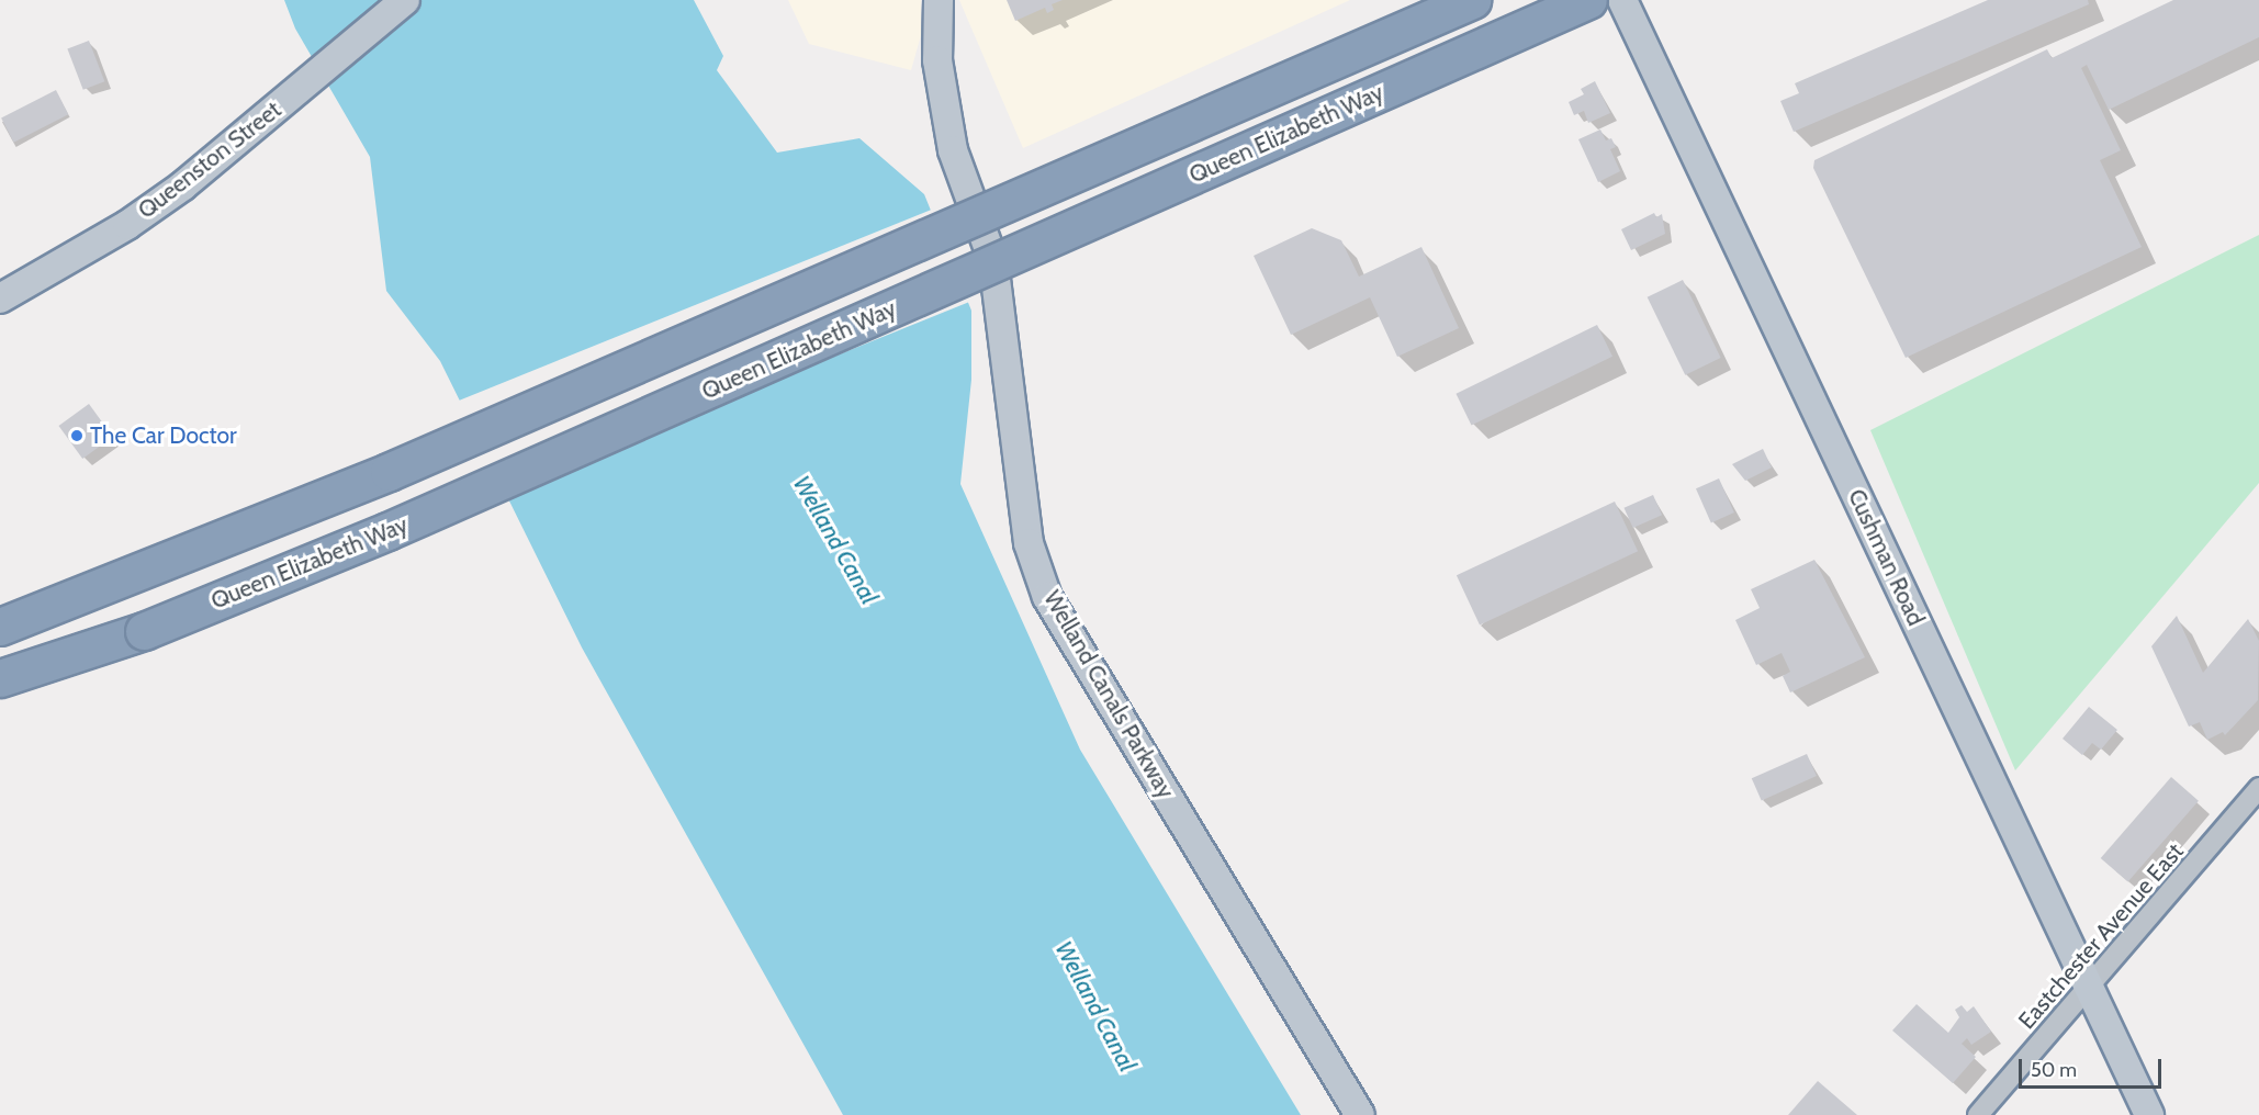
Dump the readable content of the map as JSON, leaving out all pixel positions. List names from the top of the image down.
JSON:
{
  "streets": {
    "highway": ["Queen Elizabeth Way"],
    "main road": ["Queenston Street", "Cushman Road", "Welland Canals Parkway"],
    "street": ["Eastchester Avenue East"]
  },
  "crossings": [
    ["Cushman Road", "Eastchester Avenue East"]
  ],
  "water": ["Welland Canal"],
  "places": ["The Car Doctor"],
  "scale_bar": "50 m"
}
